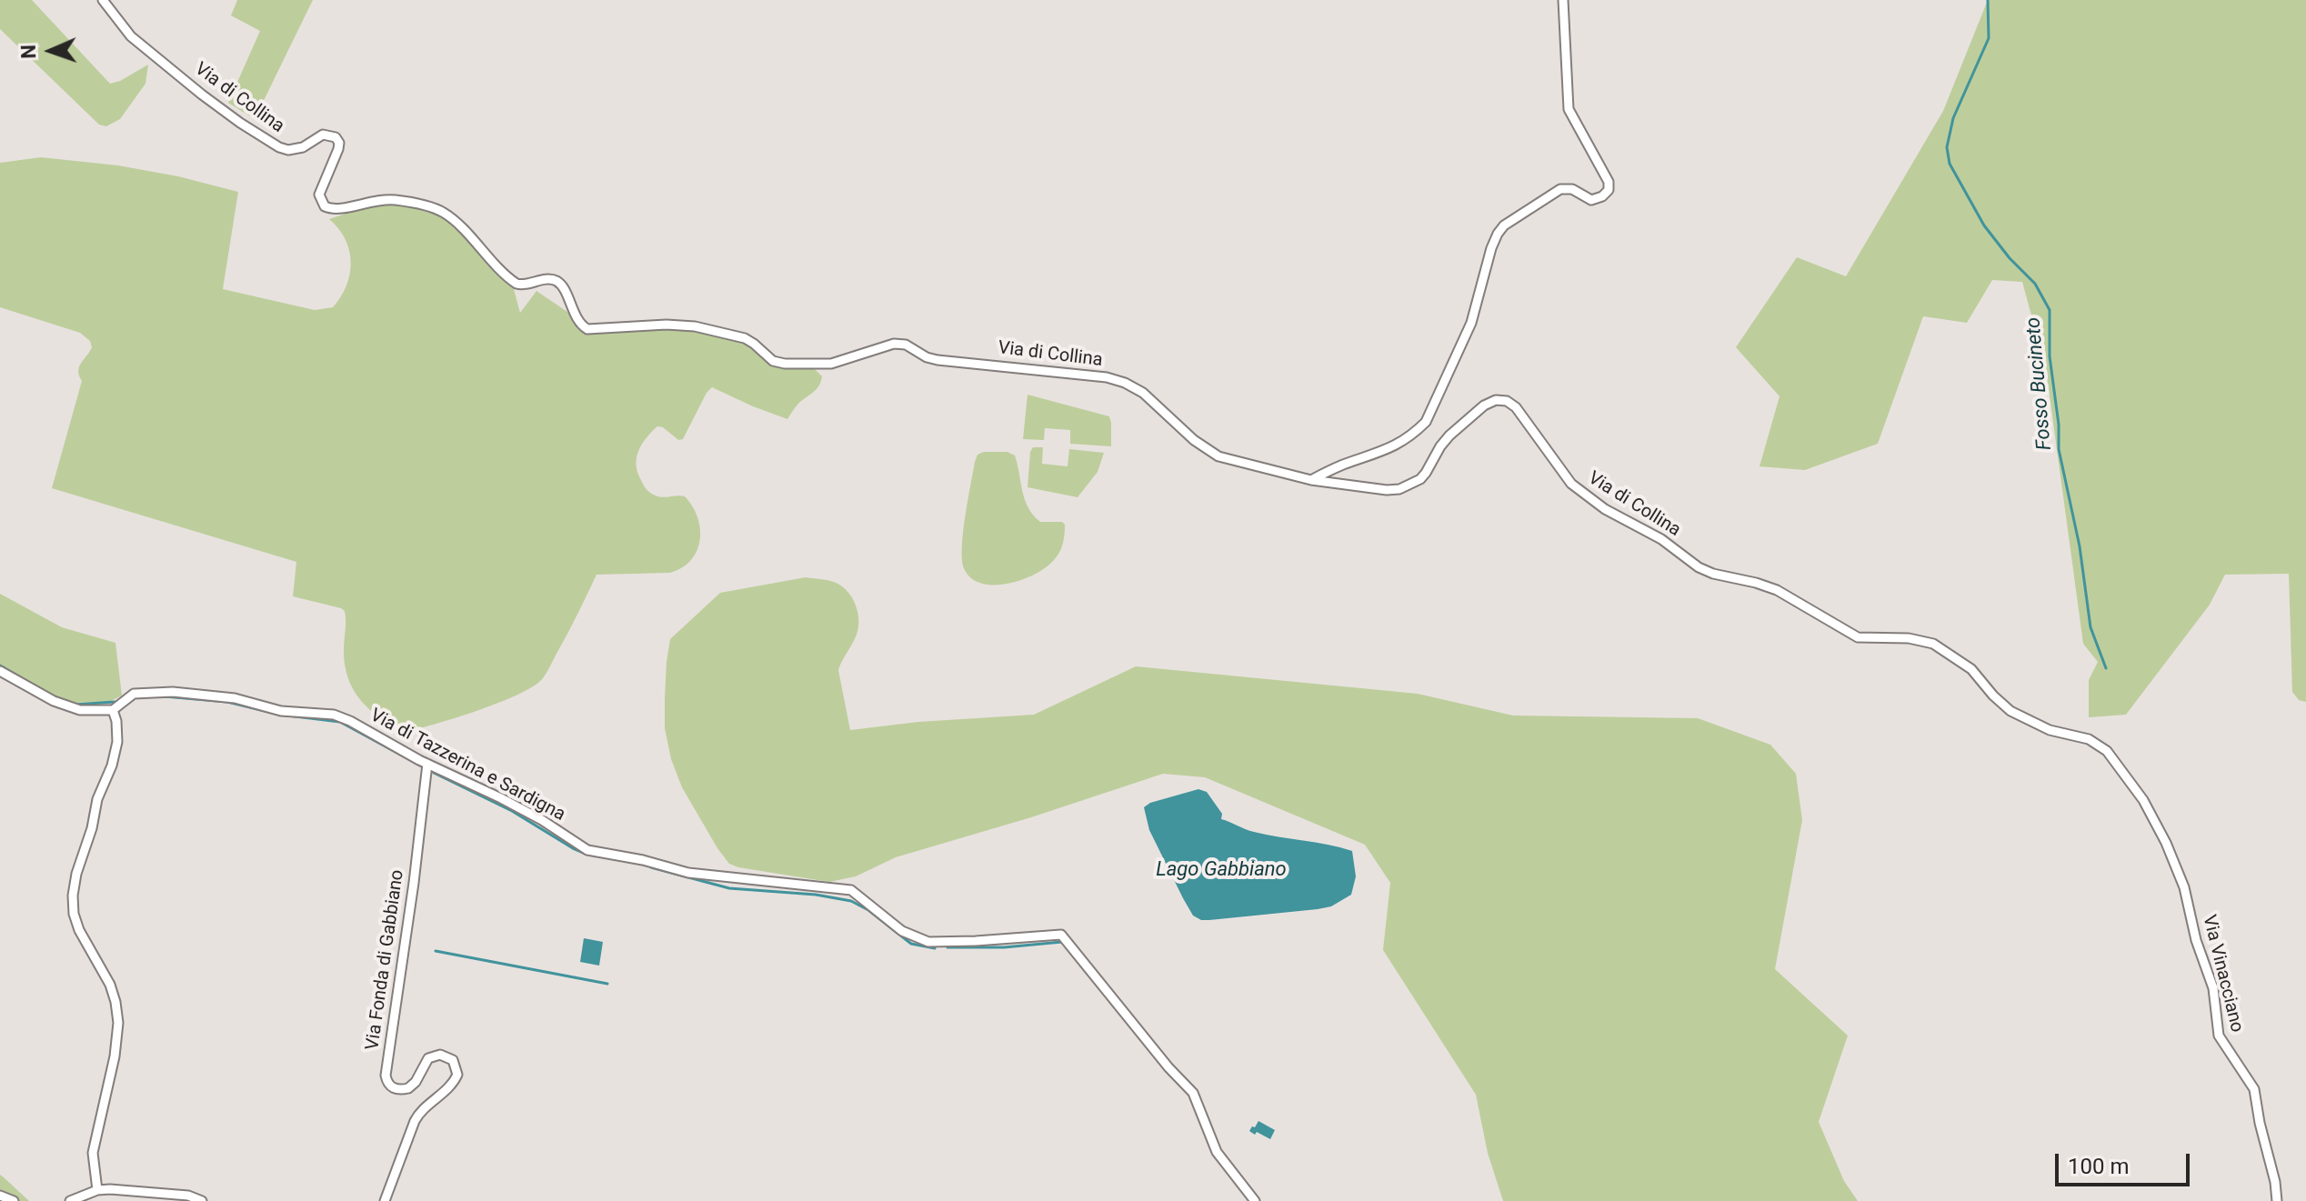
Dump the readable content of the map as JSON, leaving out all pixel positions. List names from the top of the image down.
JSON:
{
  "streets": {
    "street": [
      "Via di Collina",
      "Via di Tazzerina e Sardigna",
      "Via Fonda di Gabbiano",
      "Via Vinacciano"
    ]
  },
  "crossings": [
    ["Via di Collina", "Via Vinacciano"],
    ["Via di Tazzerina e Sardigna", "Via Fonda di Gabbiano"]
  ],
  "water": ["Fosso Bucineto", "Lago Gabbiano"],
  "scale_bar": "100 m",
  "north": "left"
}
